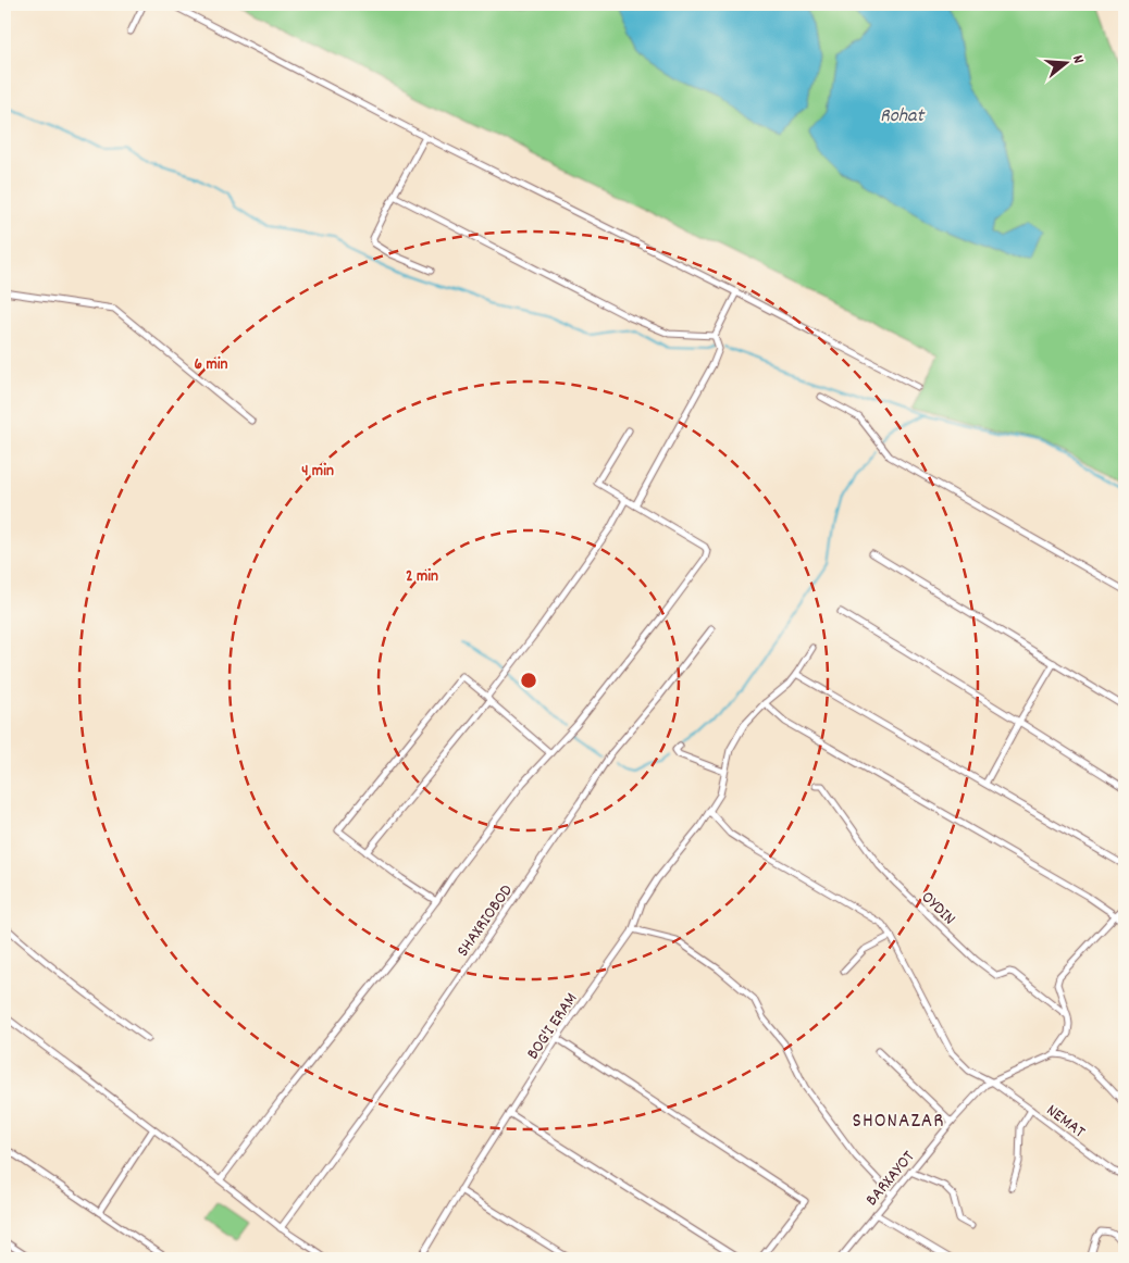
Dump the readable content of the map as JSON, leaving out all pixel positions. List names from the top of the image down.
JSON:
{
  "streets": {
    "street": [
      "OYDIN",
      "SHAXRIOBOD",
      "BOG'I ERAM",
      "NEMAT",
      "BARXAYOT"
    ]
  },
  "crossings": [
    ["BOG'I ERAM", "NEMAT"],
    ["NEMAT", "BARXAYOT"]
  ],
  "districts": ["SHONAZAR"],
  "water": ["Rohat"],
  "north": "right",
  "rings": ["6 min", "4 min", "2 min"]
}
